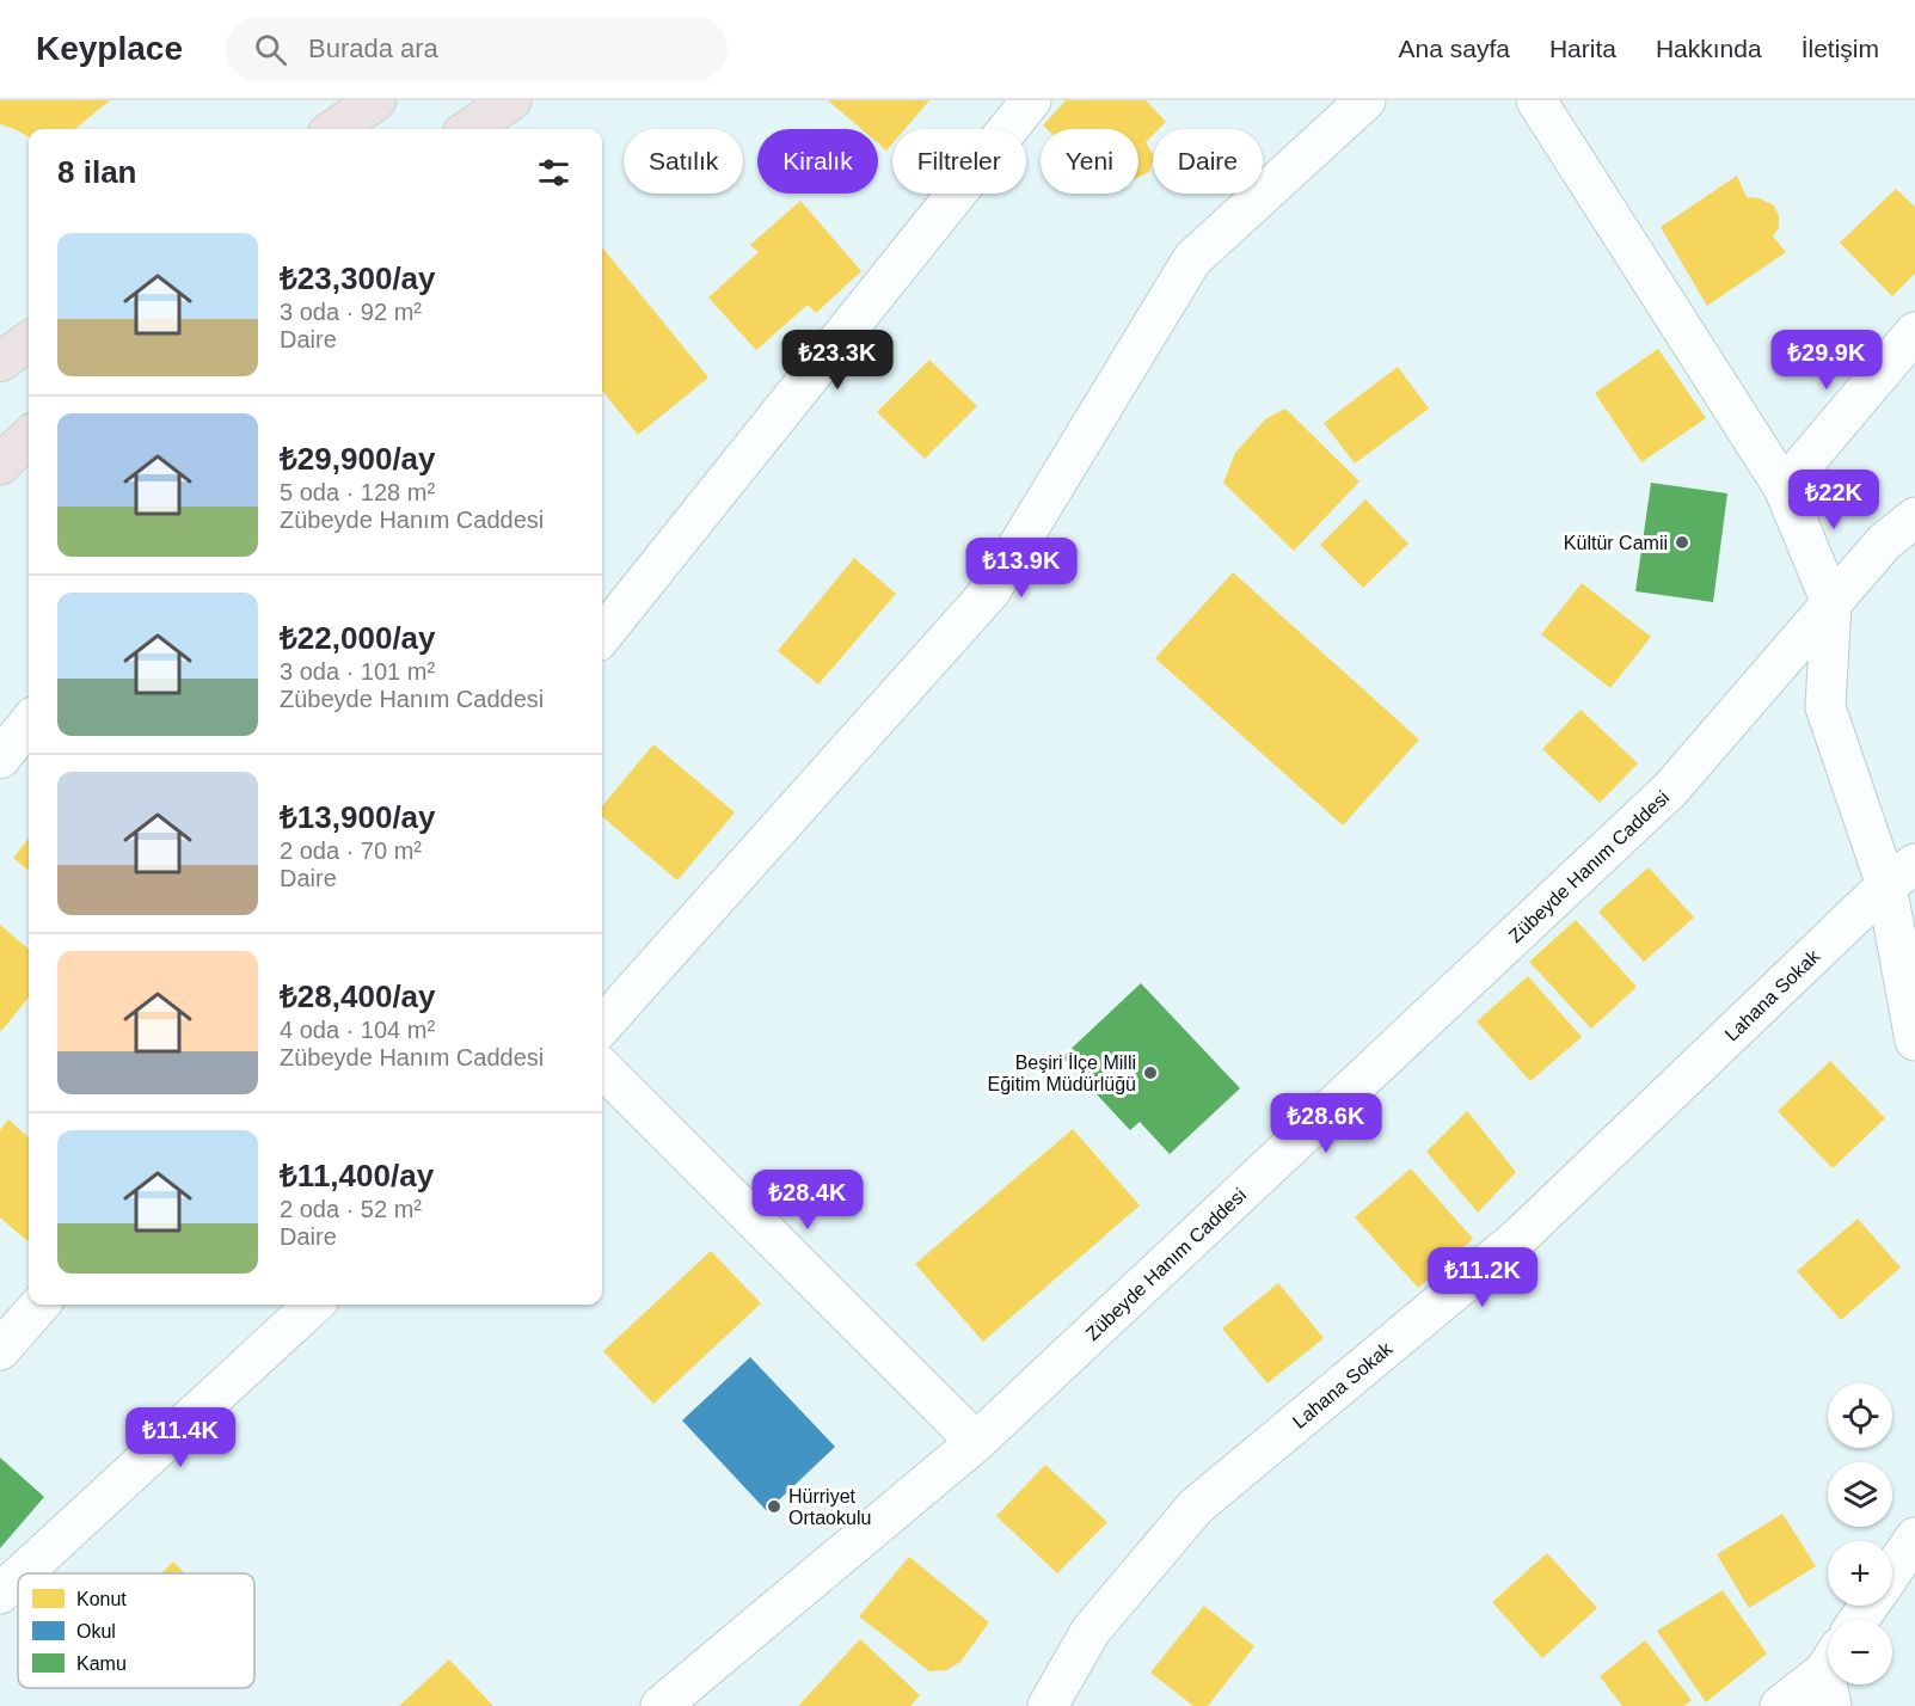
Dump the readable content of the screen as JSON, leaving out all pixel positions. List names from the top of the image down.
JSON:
{
  "streets": {
    "street": ["Zübeyde Hanım Caddesi", "Lahana Sokak"]
  },
  "places": ["Kültür Camii", "Beşiri İlçe Milli Eğitim Müdürlüğü", "Hürriyet Ortaokulu"],
  "legend": ["Konut", "Okul", "Kamu"],
  "page": {
    "header": "Keyplace",
    "search": "Burada ara",
    "nav": [
      "Ana sayfa",
      "Harita",
      "Hakkında",
      "İletişim"
    ],
    "chip": [
      "Satılık",
      "Kiralık",
      "Filtreler",
      "Yeni",
      "Daire"
    ],
    "heading": "8 ilan",
    "list": [
      {
        "name": "₺23,300/ay",
        "note": "3 oda · 92 m² · Daire"
      },
      {
        "name": "₺29,900/ay",
        "note": "5 oda · 128 m² · Zübeyde Hanım Caddesi"
      },
      {
        "name": "₺22,000/ay",
        "note": "3 oda · 101 m² · Zübeyde Hanım Caddesi"
      },
      {
        "name": "₺13,900/ay",
        "note": "2 oda · 70 m² · Daire"
      },
      {
        "name": "₺28,400/ay",
        "note": "4 oda · 104 m² · Zübeyde Hanım Caddesi"
      },
      {
        "name": "₺11,400/ay",
        "note": "2 oda · 52 m² · Daire"
      }
    ],
    "price": [
      "₺23.3K",
      "₺29.9K",
      "₺22K",
      "₺13.9K",
      "₺28.6K",
      "₺28.4K",
      "₺11.2K",
      "₺11.4K"
    ],
    "map_buttons": ["+", "−"]
  }
}
